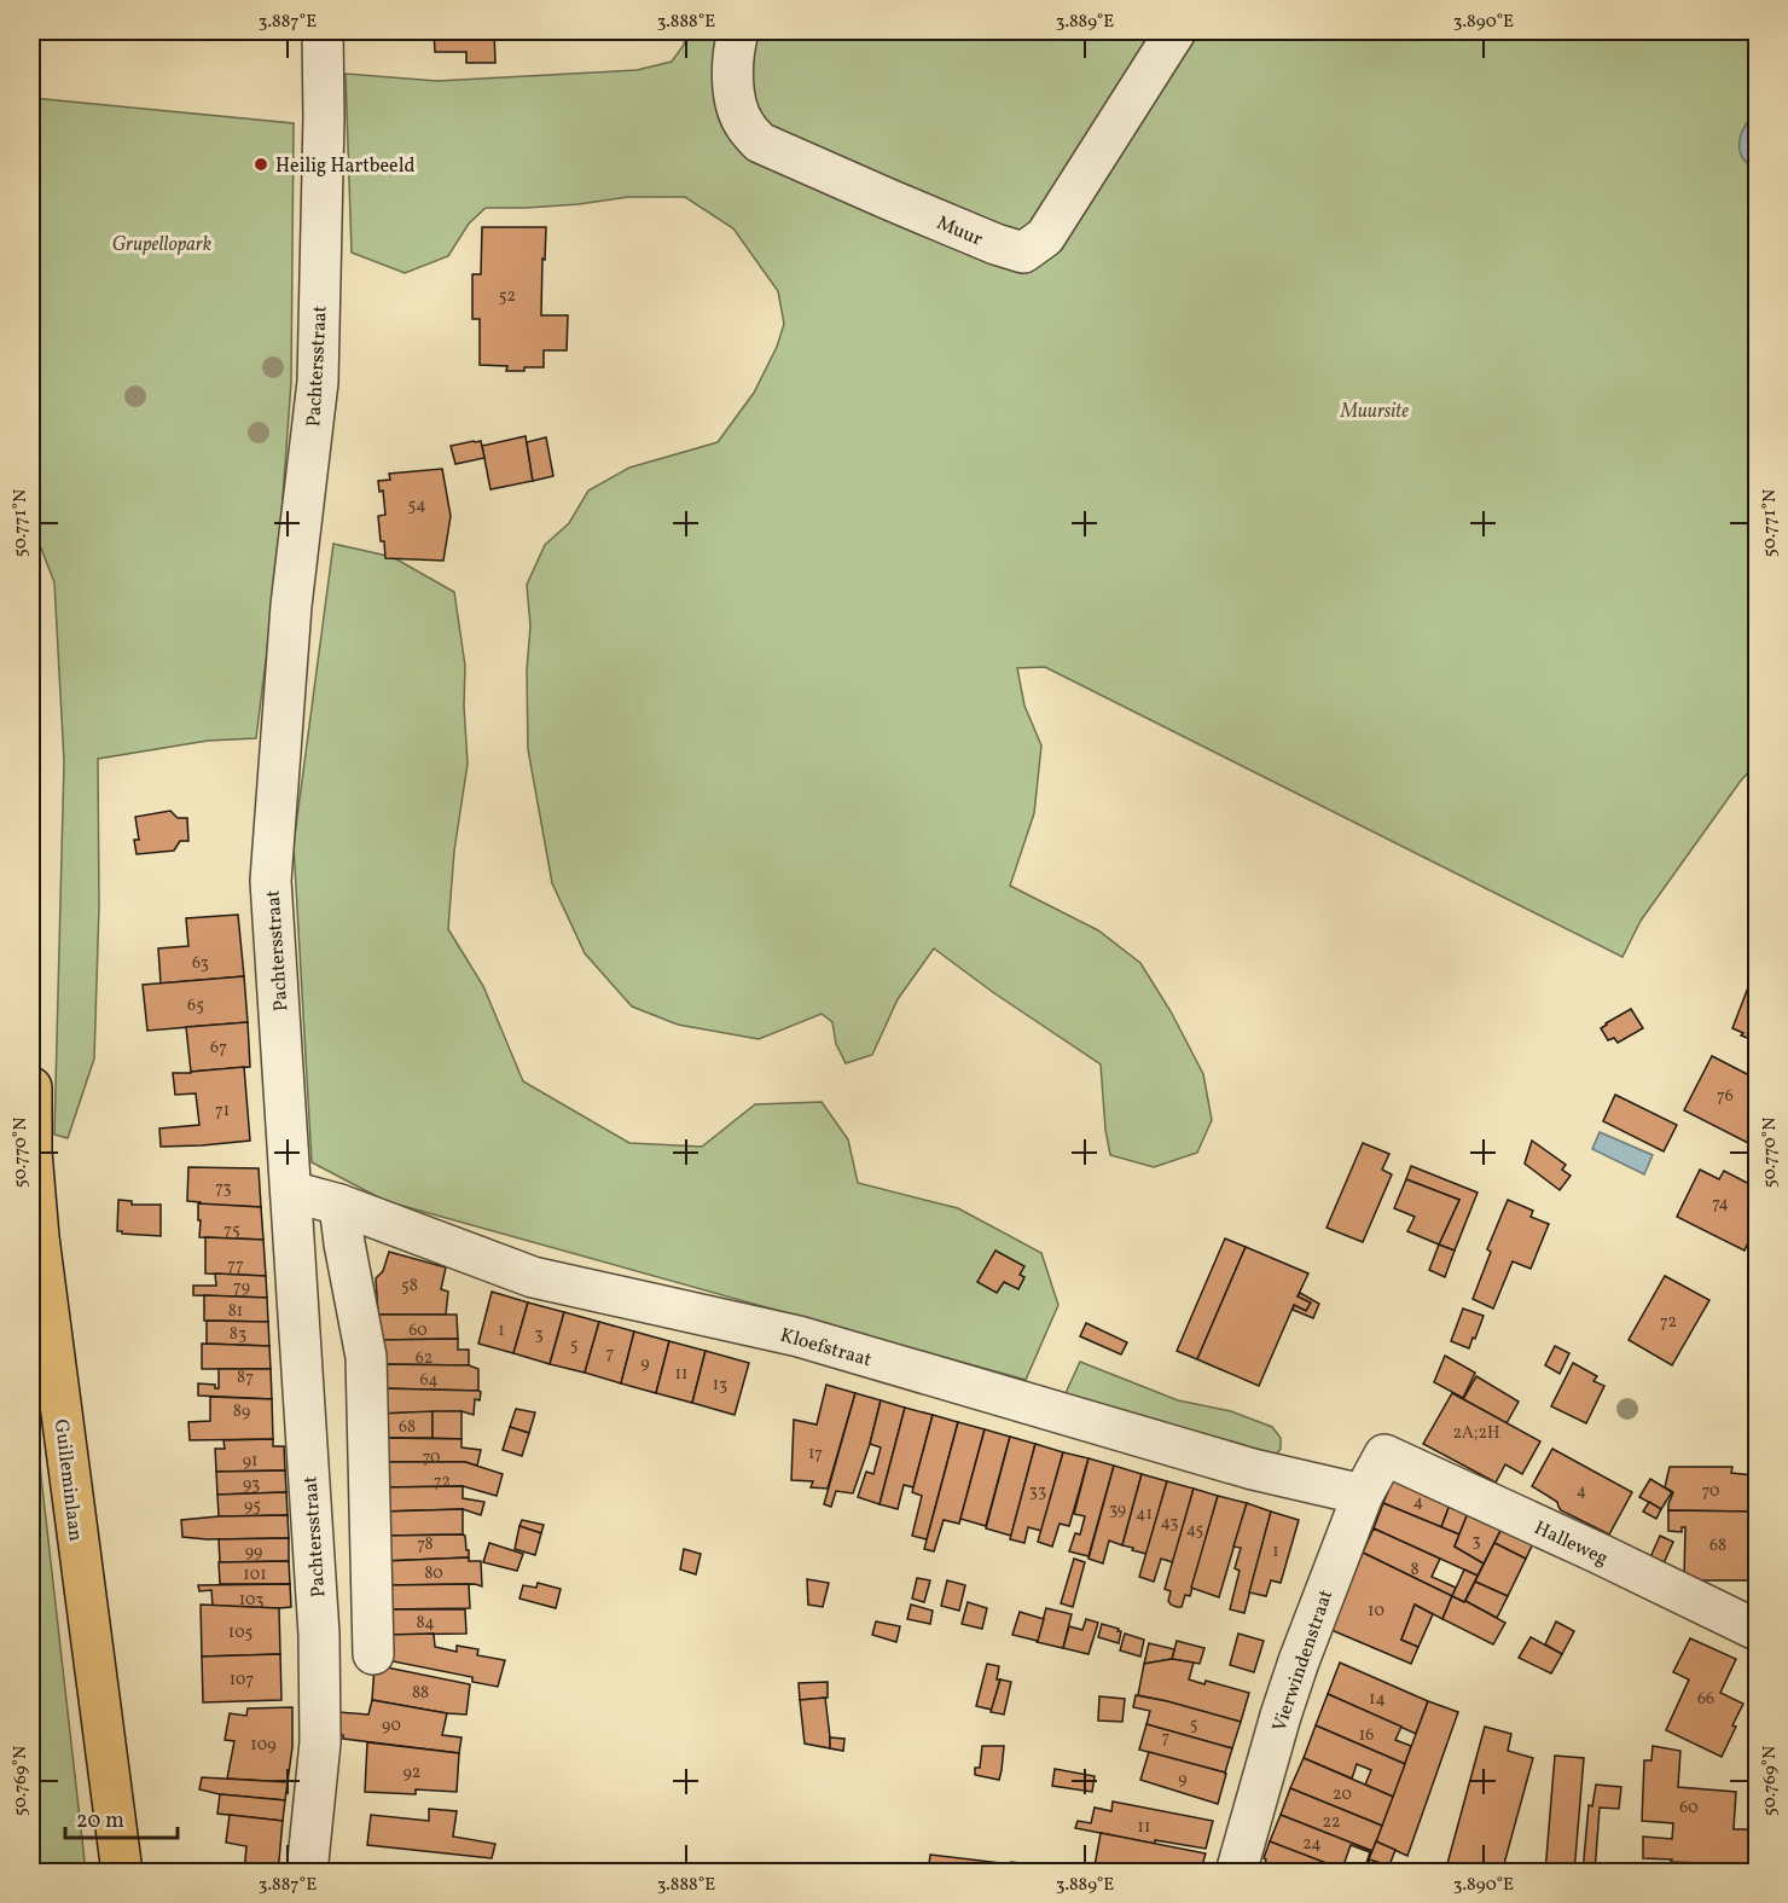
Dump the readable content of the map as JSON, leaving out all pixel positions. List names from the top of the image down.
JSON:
{
  "streets": {
    "main road": ["Guilleminlaan"],
    "street": [
      "Muur",
      "Pachtersstraat",
      "Kloefstraat",
      "Halleweg",
      "Vierwindenstraat"
    ]
  },
  "crossings": [
    ["Pachtersstraat", "Kloefstraat"],
    ["Kloefstraat", "Vierwindenstraat"],
    ["Halleweg", "Vierwindenstraat"]
  ],
  "parks": ["Grupellopark", "Muursite"],
  "places": ["Heilig Hartbeeld"],
  "house_numbers": [
    "52",
    "54",
    "63",
    "65",
    "67",
    "76",
    "71",
    "73",
    "74",
    "75",
    "77",
    "58",
    "79",
    "81",
    "72",
    "60",
    "1",
    "83",
    "3",
    "5",
    "7",
    "62",
    "9",
    "11",
    "87",
    "64",
    "13",
    "89",
    "68",
    "2A;2H",
    "17",
    "70",
    "91",
    "72",
    "93",
    "33",
    "4",
    "70",
    "4",
    "95",
    "39",
    "41",
    "43",
    "45",
    "3",
    "78",
    "68",
    "99",
    "1",
    "8",
    "80",
    "101",
    "103",
    "10",
    "84",
    "105",
    "107",
    "88",
    "14",
    "66",
    "5",
    "90",
    "16",
    "7",
    "109",
    "92",
    "9",
    "20",
    "60",
    "22",
    "11",
    "24"
  ],
  "scale_bar": "20 m",
  "coordinates": [
    "3.887°E",
    "3.888°E",
    "3.889°E",
    "3.890°E",
    "50.771°N",
    "50.770°N",
    "50.769°N"
  ]
}
